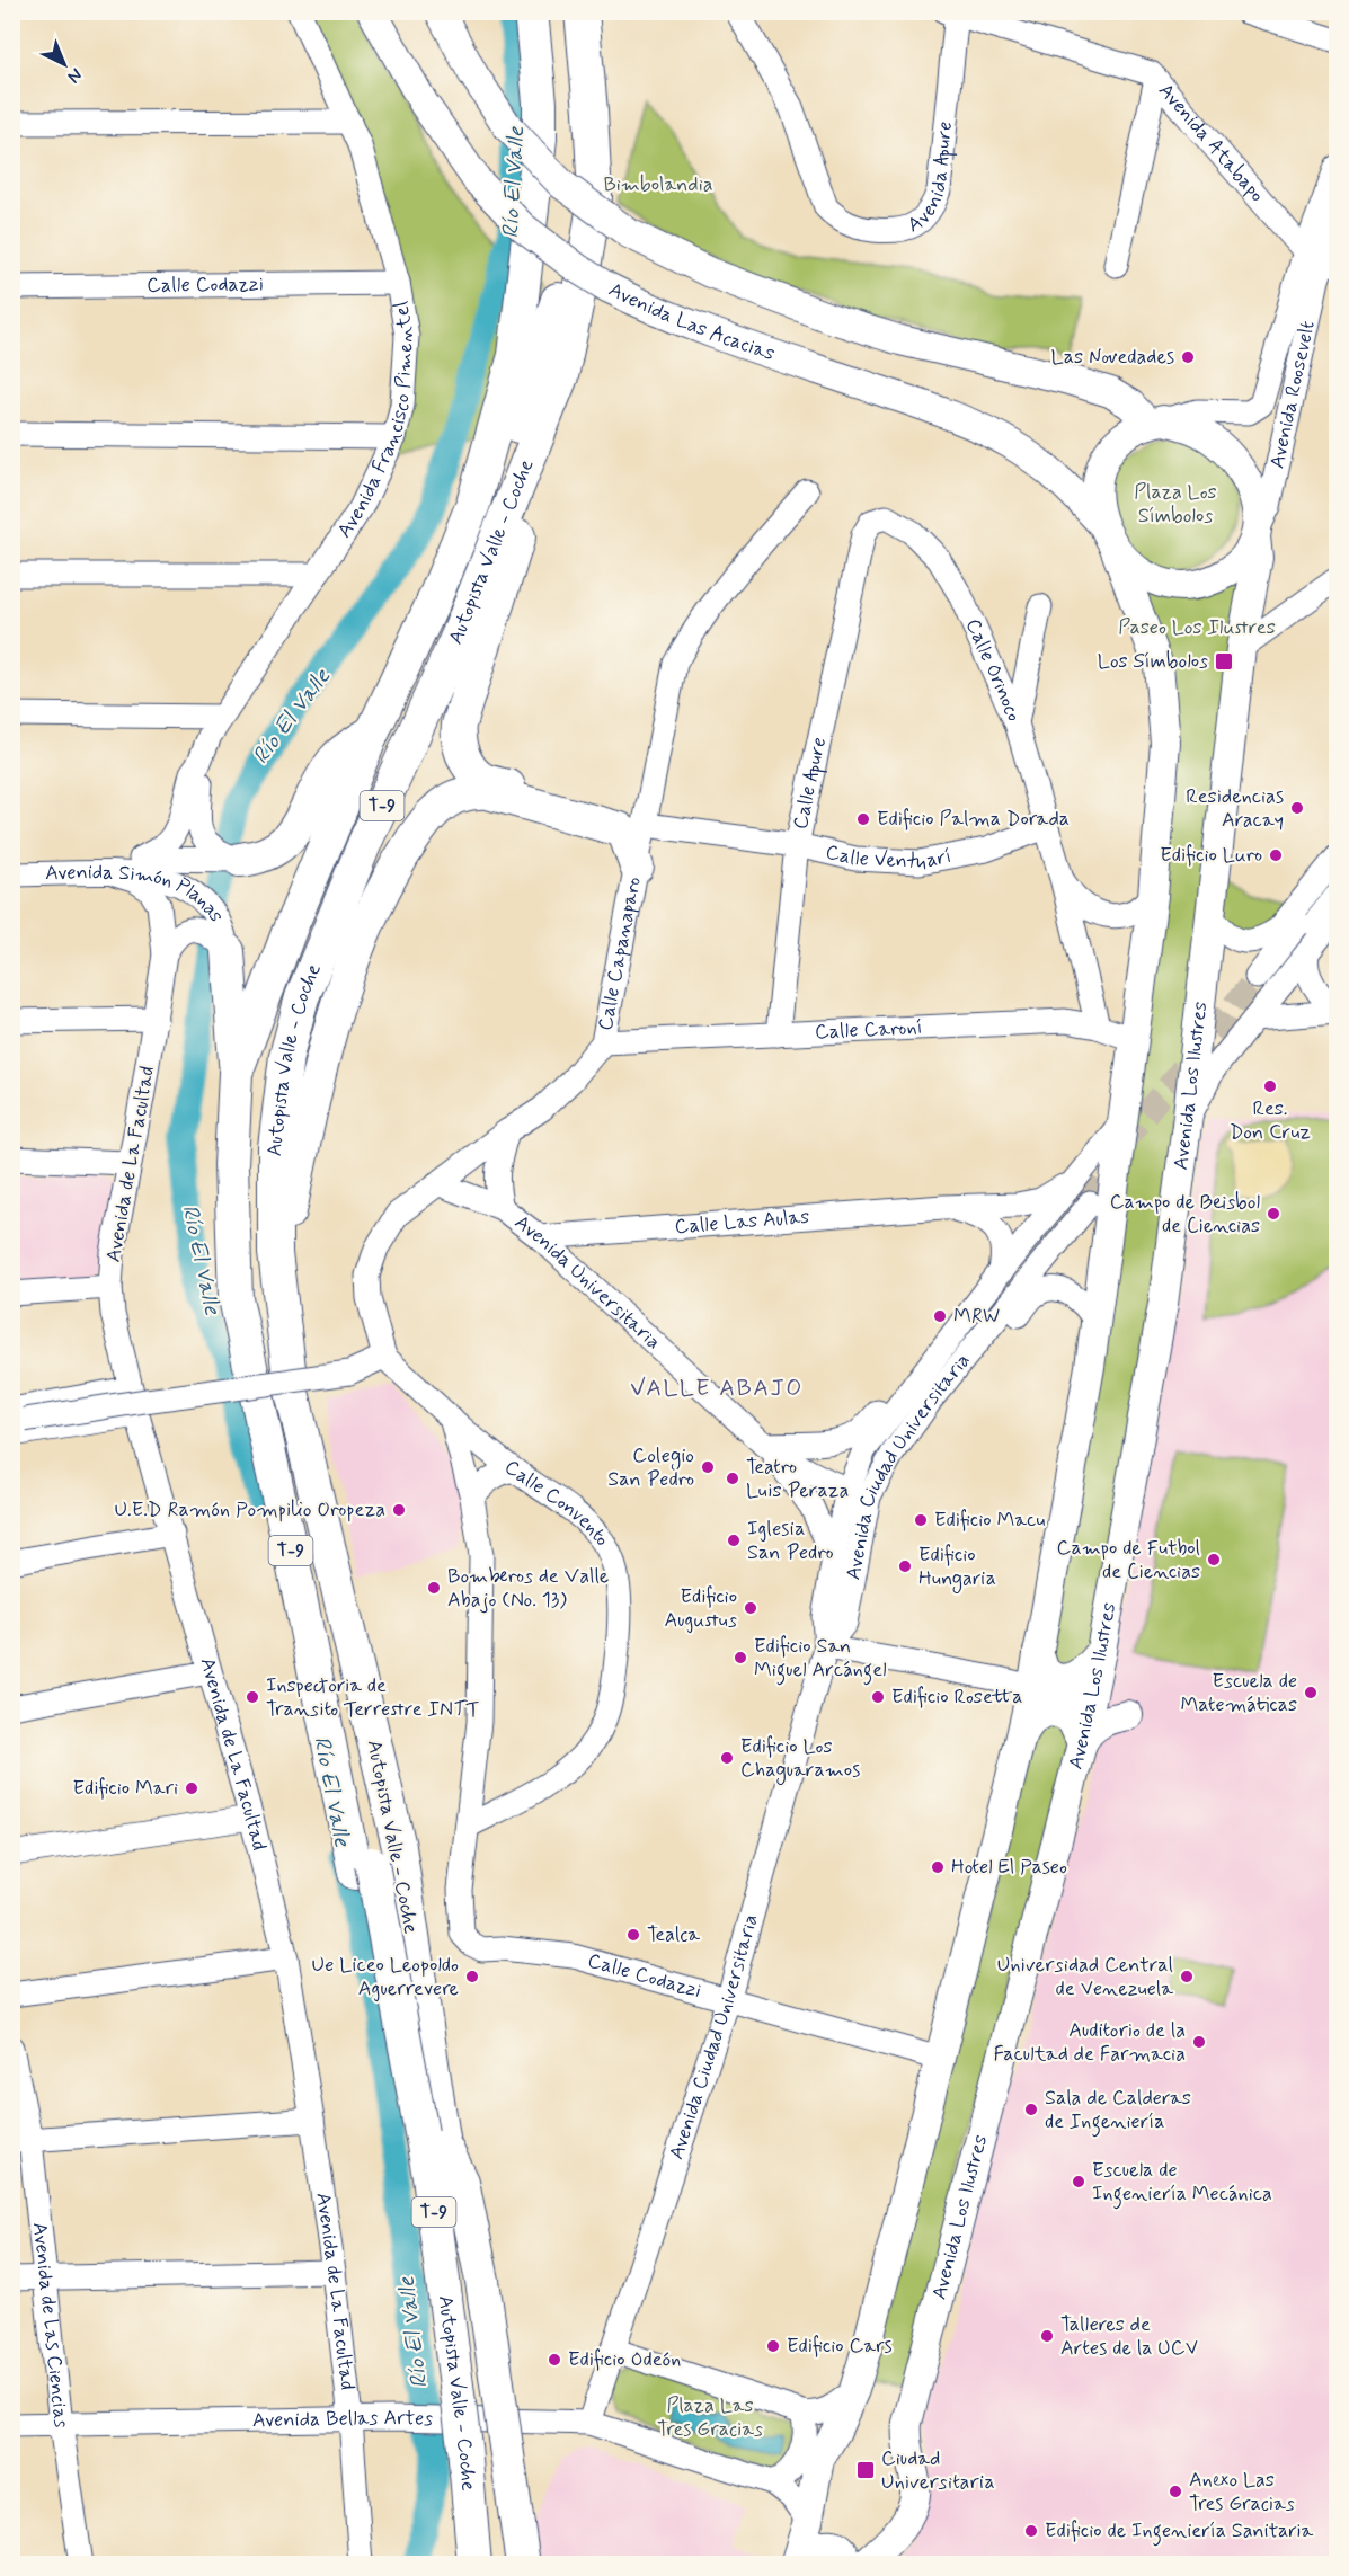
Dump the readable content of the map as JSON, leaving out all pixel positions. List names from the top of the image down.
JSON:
{
  "streets": {
    "highway": ["Autopista Valle - Coche", "T-9"],
    "main road": ["Avenida Las Acacias", "Avenida Los Ilustres"],
    "street": [
      "Avenida Atabapo",
      "Avenida Apure",
      "Calle Codazzi",
      "Avenida Roosevelt",
      "Avenida Francisco Pimentel",
      "Calle Orinoco",
      "Calle Apure",
      "Calle Ventuarí",
      "Avenida Simón Planas",
      "Calle Capanaparo",
      "Calle Caroní",
      "Avenida de La Facultad",
      "Calle Las Aulas",
      "Avenida Universitaria",
      "Avenida Ciudad Universitaria",
      "Calle Convento",
      "Avenida de Las Ciencias",
      "Avenida Bellas Artes"
    ]
  },
  "crossings": [
    ["Avenida Atabapo", "Avenida Apure"],
    ["Avenida Atabapo", "Avenida Roosevelt"],
    ["Calle Codazzi", "Avenida Francisco Pimentel"],
    ["Calle Codazzi", "Avenida Ciudad Universitaria"],
    ["Calle Codazzi", "Calle Convento"],
    ["Avenida Las Acacias", "Avenida Roosevelt"],
    ["Avenida Las Acacias", "Avenida Los Ilustres"],
    ["Avenida Roosevelt", "Avenida Los Ilustres"],
    ["Avenida Francisco Pimentel", "Avenida Simón Planas"],
    ["Autopista Valle - Coche", "T-9"],
    ["Calle Orinoco", "Calle Apure"],
    ["Calle Orinoco", "Calle Ventuarí"],
    ["Calle Orinoco", "Calle Caroní"],
    ["Calle Apure", "Calle Ventuarí"],
    ["Calle Apure", "Calle Caroní"],
    ["T-9", "Calle Ventuarí"],
    ["T-9", "Avenida Simón Planas"],
    ["T-9", "Calle Capanaparo"],
    ["Calle Ventuarí", "Calle Capanaparo"],
    ["Avenida Simón Planas", "Avenida de La Facultad"],
    ["Calle Capanaparo", "Calle Caroní"],
    ["Calle Capanaparo", "Avenida Universitaria"],
    ["Calle Capanaparo", "Calle Convento"],
    ["Avenida de La Facultad", "Avenida Bellas Artes"],
    ["Calle Las Aulas", "Avenida Universitaria"],
    ["Calle Las Aulas", "Avenida Ciudad Universitaria"],
    ["Avenida Universitaria", "Avenida Ciudad Universitaria"],
    ["Avenida Ciudad Universitaria", "Avenida Bellas Artes"],
    ["Avenida de Las Ciencias", "Avenida Bellas Artes"]
  ],
  "districts": ["VALLE ABAJO"],
  "water": ["Río El Valle"],
  "parks": [
    "Bimbolandia",
    "Plaza Los Símbolos",
    "Paseo Los Ilustres",
    "Plaza Las Tres Gracias"
  ],
  "places": {
    "other": [
      "Las Novedades",
      "Residencias Aracay",
      "Edificio Palma Dorada",
      "Edificio Luro",
      "Res. Don Cruz",
      "Campo de Beisbol de Ciencias",
      "MRW",
      "Colegio San Pedro",
      "Teatro Luis Peraza",
      "U.E.D Ramón Pompilio Oropeza",
      "Edificio Macu",
      "Iglesia San Pedro",
      "Campo de Futbol de Ciencias",
      "Edificio Hungaria",
      "Bomberos de Valle Abajo (No. 13)",
      "Edificio Augustus",
      "Edificio San Miguel Arcángel",
      "Escuela de Matemáticas",
      "Inspectoria de Transito Terrestre INTT",
      "Edificio Rosetta",
      "Edificio Los Chaguaramos",
      "Edificio Mari",
      "Hotel El Paseo",
      "Tealca",
      "Ue Liceo Leopoldo Aguerrevere",
      "Universidad Central de Venezuela",
      "Auditorio de la Facultad de Farmacia",
      "Sala de Calderas de Ingeniería",
      "Escuela de Ingeniería Mecánica",
      "Talleres de Artes de la UCV",
      "Edificio Cars",
      "Edificio Odeón",
      "Anexo Las Tres Gracias",
      "Edificio de Ingeniería Sanitaria"
    ],
    "transit": ["Los Símbolos", "Ciudad Universitaria"]
  },
  "north": "bottom right"
}
